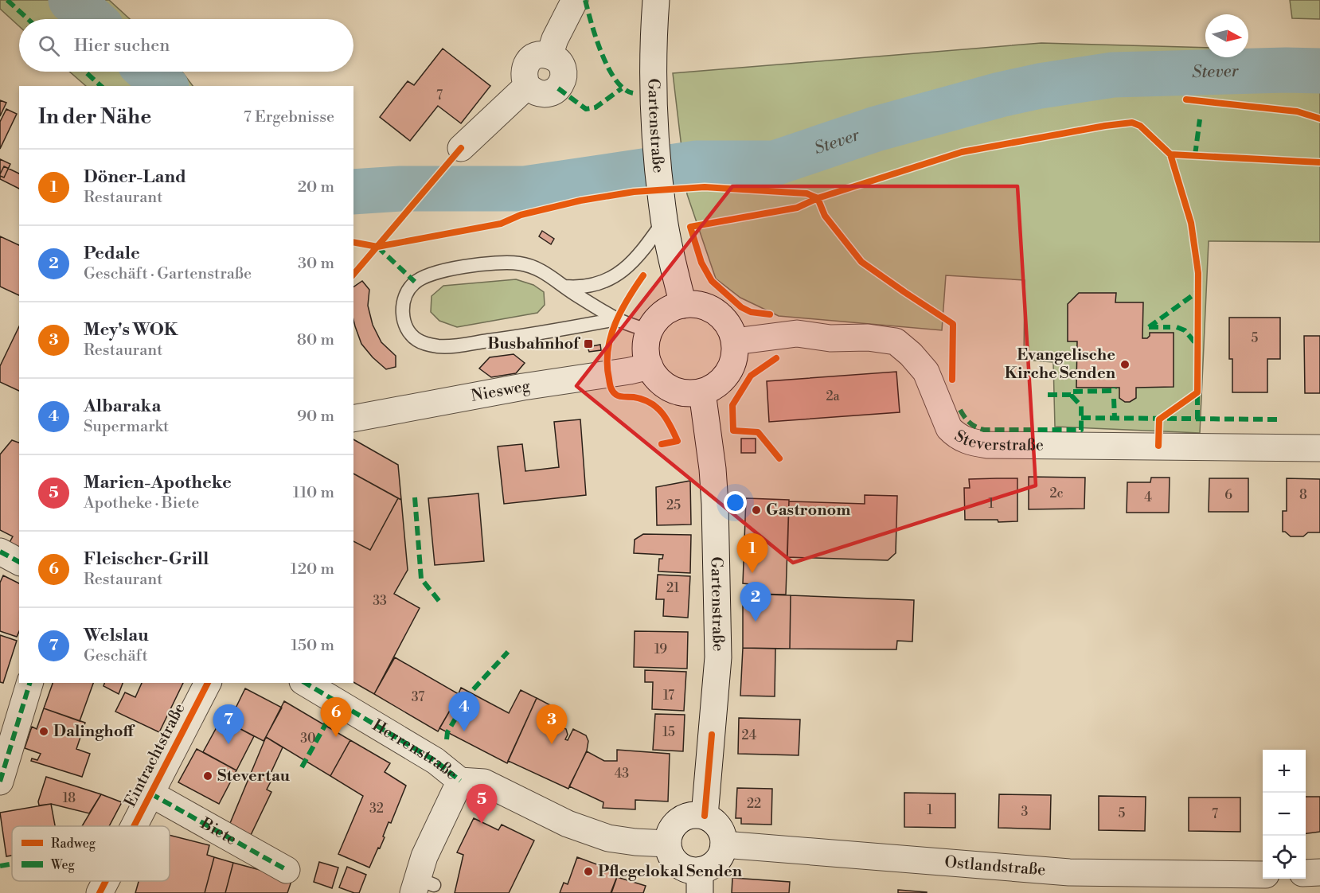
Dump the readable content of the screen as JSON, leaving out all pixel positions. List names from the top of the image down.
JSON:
{
  "streets": {
    "street": [
      "Gartenstraße",
      "Niesweg",
      "Steverstraße",
      "Herrenstraße",
      "Eintrachtstraße",
      "Biete",
      "Ostlandstraße"
    ]
  },
  "crossings": [
    ["Gartenstraße", "Niesweg"],
    ["Gartenstraße", "Steverstraße"],
    ["Gartenstraße", "Herrenstraße"],
    ["Gartenstraße", "Ostlandstraße"],
    ["Niesweg", "Steverstraße"],
    ["Herrenstraße", "Ostlandstraße"],
    ["Eintrachtstraße", "Biete"]
  ],
  "water": ["Stever"],
  "places": {
    "transit": ["Busbahnhof"],
    "other": [
      "Evangelische Kirche Senden",
      "Gastronom",
      "Dalinghoff",
      "Stevertau",
      "Pflegelokal Senden"
    ]
  },
  "house_numbers": [
    "7",
    "5",
    "2a",
    "2c",
    "6",
    "8",
    "4",
    "1",
    "25",
    "21",
    "33",
    "19",
    "17",
    "37",
    "15",
    "24",
    "30",
    "43",
    "18",
    "22",
    "32",
    "1",
    "3",
    "5",
    "7"
  ],
  "legend": ["Radweg", "Weg"],
  "north": "right",
  "page": {
    "search": "Hier suchen",
    "heading": ["In der Nähe", "7 Ergebnisse"],
    "list": [
      {
        "mark": "1",
        "name": "Döner-Land",
        "note": "Restaurant",
        "value": "20 m"
      },
      {
        "mark": "2",
        "name": "Pedale",
        "note": "Geschäft · Gartenstraße",
        "value": "30 m"
      },
      {
        "mark": "3",
        "name": "Mey's WOK",
        "note": "Restaurant",
        "value": "80 m"
      },
      {
        "mark": "4",
        "name": "Albaraka",
        "note": "Supermarkt",
        "value": "90 m"
      },
      {
        "mark": "5",
        "name": "Marien-Apotheke",
        "note": "Apotheke · Biete",
        "value": "110 m"
      },
      {
        "mark": "6",
        "name": "Fleischer-Grill",
        "note": "Restaurant",
        "value": "120 m"
      },
      {
        "mark": "7",
        "name": "Welslau",
        "note": "Geschäft",
        "value": "150 m"
      }
    ],
    "pins": [
      "1",
      "2",
      "4",
      "6",
      "3",
      "7",
      "5"
    ],
    "map_buttons": ["+", "−"]
  }
}
